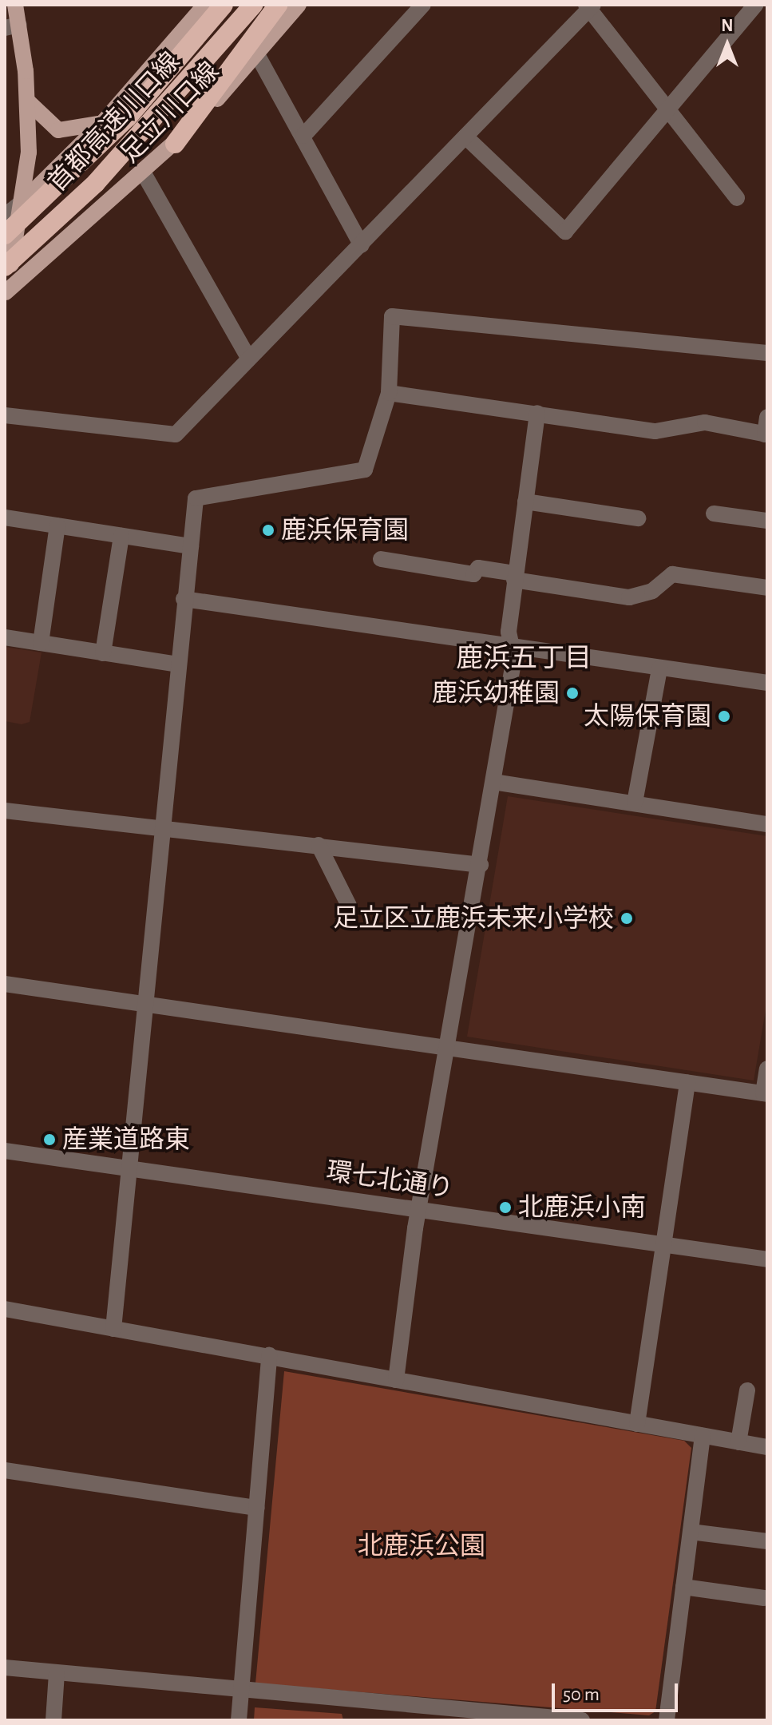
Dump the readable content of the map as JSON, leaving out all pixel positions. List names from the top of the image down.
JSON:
{
  "streets": {
    "highway": ["首都高速川口線"],
    "main road": ["足立川口線"],
    "street": ["環七北通り"]
  },
  "districts": ["鹿浜五丁目"],
  "parks": ["北鹿浜公園"],
  "places": [
    "鹿浜保育園",
    "鹿浜幼稚園",
    "太陽保育園",
    "足立区立鹿浜未来小学校",
    "産業道路東",
    "北鹿浜小南"
  ],
  "scale_bar": "50 m",
  "north": "top"
}
